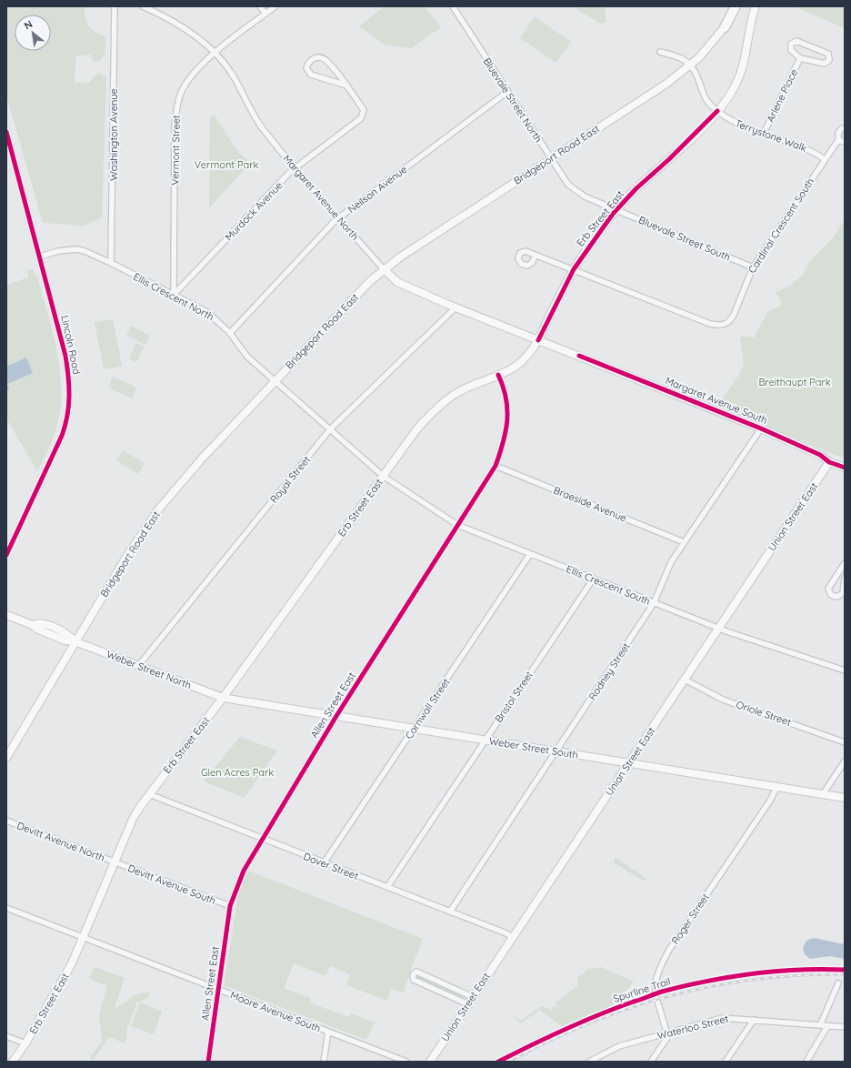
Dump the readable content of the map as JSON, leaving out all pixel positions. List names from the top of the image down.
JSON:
{
  "streets": {
    "main road": [
      "Bridgeport Road East",
      "Margaret Avenue North",
      "Erb Street East",
      "Margaret Avenue South",
      "Union Street East",
      "Weber Street North",
      "Weber Street South"
    ],
    "street": [
      "Arlene Place",
      "Bluevale Street North",
      "Washington Avenue",
      "Terrystone Walk",
      "Vermont Street",
      "Neilson Avenue",
      "Murdock Avenue",
      "Cardinal Crescent South",
      "Bluevale Street South",
      "Ellis Crescent North",
      "Lincoln Road",
      "Royal Street",
      "Braeside Avenue",
      "Ellis Crescent South",
      "Rodney Street",
      "Bristol Street",
      "Allen Street East",
      "Cornwall Street",
      "Oriole Street",
      "Devitt Avenue North",
      "Dover Street",
      "Devitt Avenue South",
      "Roger Street",
      "Moore Avenue South",
      "Waterloo Street"
    ],
    "cycle path": ["Spurline Trail"]
  },
  "crossings": [
    ["Arlene Place", "Terrystone Walk"],
    ["Bluevale Street North", "Bridgeport Road East"],
    ["Bluevale Street North", "Neilson Avenue"],
    ["Bluevale Street North", "Erb Street East"],
    ["Bluevale Street North", "Bluevale Street South"],
    ["Washington Avenue", "Ellis Crescent North"],
    ["Terrystone Walk", "Bridgeport Road East"],
    ["Terrystone Walk", "Erb Street East"],
    ["Terrystone Walk", "Cardinal Crescent South"],
    ["Vermont Street", "Margaret Avenue North"],
    ["Vermont Street", "Murdock Avenue"],
    ["Vermont Street", "Ellis Crescent North"],
    ["Bridgeport Road East", "Margaret Avenue North"],
    ["Bridgeport Road East", "Ellis Crescent North"],
    ["Bridgeport Road East", "Weber Street North"],
    ["Neilson Avenue", "Margaret Avenue North"],
    ["Neilson Avenue", "Ellis Crescent North"],
    ["Margaret Avenue North", "Murdock Avenue"],
    ["Margaret Avenue North", "Erb Street East"],
    ["Margaret Avenue North", "Margaret Avenue South"],
    ["Margaret Avenue North", "Royal Street"],
    ["Murdock Avenue", "Ellis Crescent North"],
    ["Erb Street East", "Cardinal Crescent South"],
    ["Erb Street East", "Bluevale Street South"],
    ["Erb Street East", "Ellis Crescent North"],
    ["Erb Street East", "Margaret Avenue South"],
    ["Erb Street East", "Ellis Crescent South"],
    ["Erb Street East", "Weber Street North"],
    ["Erb Street East", "Allen Street East"],
    ["Erb Street East", "Weber Street South"],
    ["Erb Street East", "Devitt Avenue North"],
    ["Erb Street East", "Dover Street"],
    ["Erb Street East", "Devitt Avenue South"],
    ["Erb Street East", "Moore Avenue South"],
    ["Cardinal Crescent South", "Bluevale Street South"],
    ["Ellis Crescent North", "Lincoln Road"],
    ["Ellis Crescent North", "Royal Street"],
    ["Ellis Crescent North", "Ellis Crescent South"],
    ["Margaret Avenue South", "Union Street East"],
    ["Margaret Avenue South", "Rodney Street"],
    ["Royal Street", "Weber Street North"],
    ["Braeside Avenue", "Rodney Street"],
    ["Braeside Avenue", "Allen Street East"],
    ["Union Street East", "Ellis Crescent South"],
    ["Union Street East", "Oriole Street"],
    ["Union Street East", "Weber Street South"],
    ["Union Street East", "Dover Street"],
    ["Ellis Crescent South", "Rodney Street"],
    ["Ellis Crescent South", "Bristol Street"],
    ["Ellis Crescent South", "Allen Street East"],
    ["Ellis Crescent South", "Cornwall Street"],
    ["Weber Street North", "Weber Street South"],
    ["Rodney Street", "Weber Street South"],
    ["Rodney Street", "Dover Street"],
    ["Bristol Street", "Weber Street South"],
    ["Bristol Street", "Dover Street"],
    ["Allen Street East", "Weber Street South"],
    ["Allen Street East", "Dover Street"],
    ["Allen Street East", "Devitt Avenue South"],
    ["Allen Street East", "Moore Avenue South"],
    ["Cornwall Street", "Weber Street South"],
    ["Cornwall Street", "Dover Street"],
    ["Weber Street South", "Roger Street"],
    ["Devitt Avenue North", "Devitt Avenue South"],
    ["Roger Street", "Waterloo Street"]
  ],
  "parks": ["Vermont Park", "Breithaupt Park", "Glen Acres Park"],
  "north": "top left"
}
